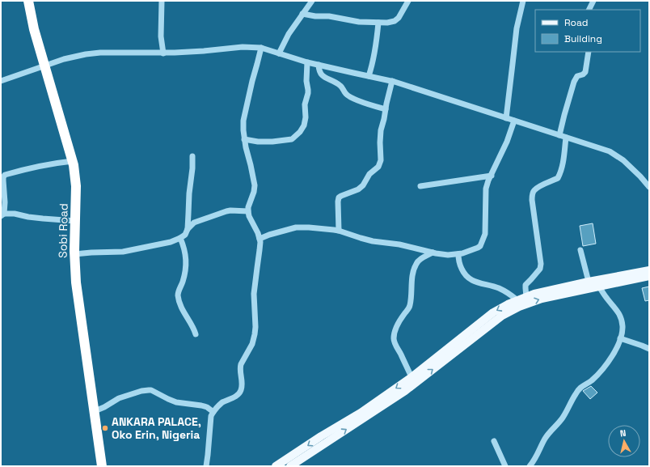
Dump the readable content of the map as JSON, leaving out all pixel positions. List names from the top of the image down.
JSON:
{
  "streets": {
    "highway": ["Sobi Road"]
  },
  "places": ["ANKARA PALACE, Oko Erin, Nigeria"],
  "legend": ["Road", "Building"],
  "north": "top"
}
